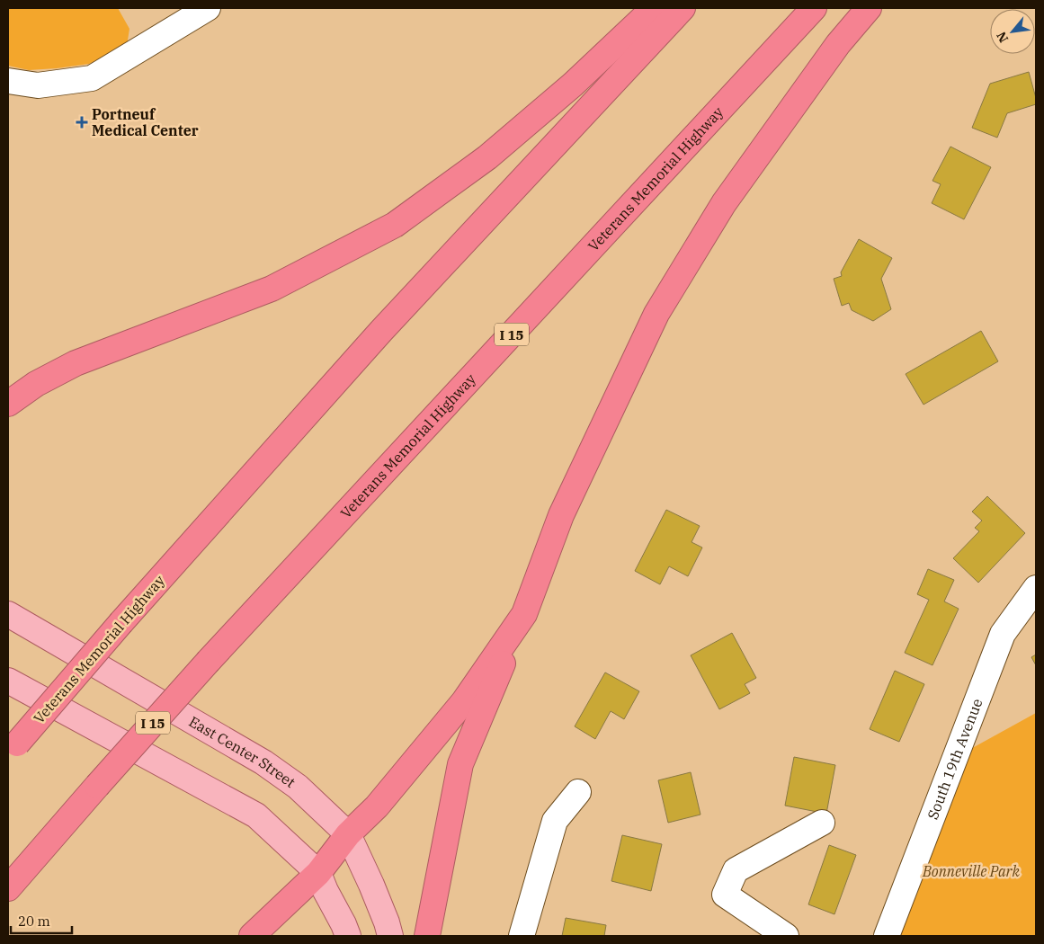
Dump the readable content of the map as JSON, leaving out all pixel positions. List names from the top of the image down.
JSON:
{
  "streets": {
    "highway": ["Veterans Memorial Highway", "I 15"],
    "main road": ["East Center Street"],
    "street": ["South 19th Avenue"]
  },
  "parks": ["Bonneville Park"],
  "places": {
    "health": ["Portneuf Medical Center"]
  },
  "scale_bar": "20 m",
  "north": "bottom left"
}
